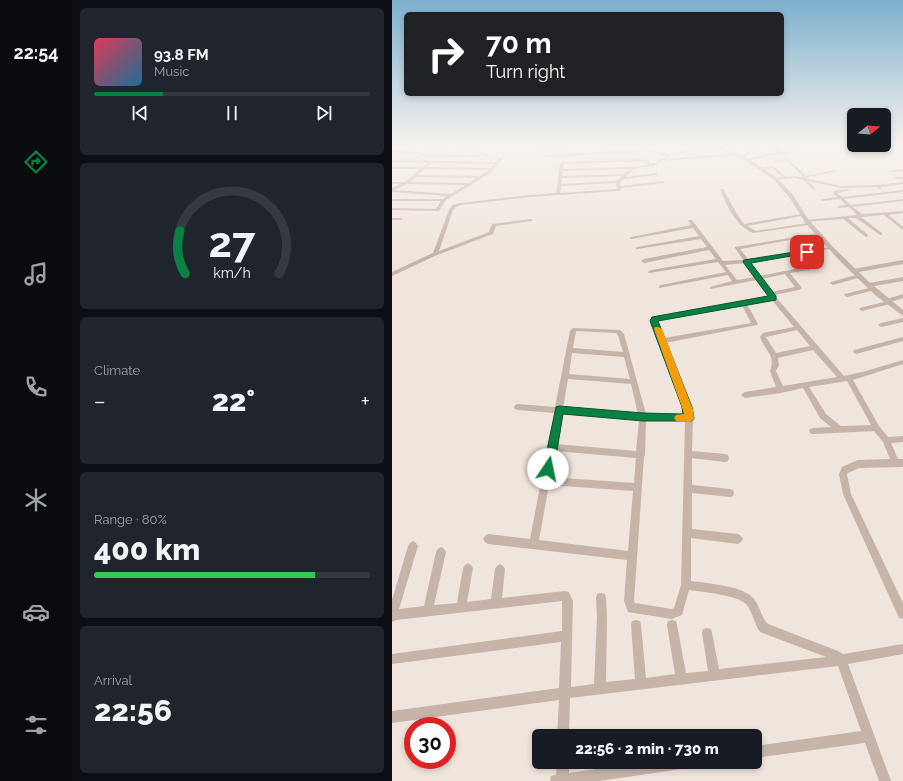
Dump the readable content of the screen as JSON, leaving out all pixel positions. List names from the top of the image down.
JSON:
{
  "north": "right",
  "page": {
    "tabs": "22:54",
    "turn": ["70 m", "Turn right"],
    "song": ["93.8 FM", "Music"],
    "tile": [
      "Climate",
      ["Range · 80%", "400 km"],
      ["Arrival", "22:56"]
    ],
    "heat": ["−", "22°", "+"],
    "limit": "30",
    "trip": "22:56 · 2 min · 730 m",
    "gauge": ["27", "km/h"]
  }
}
